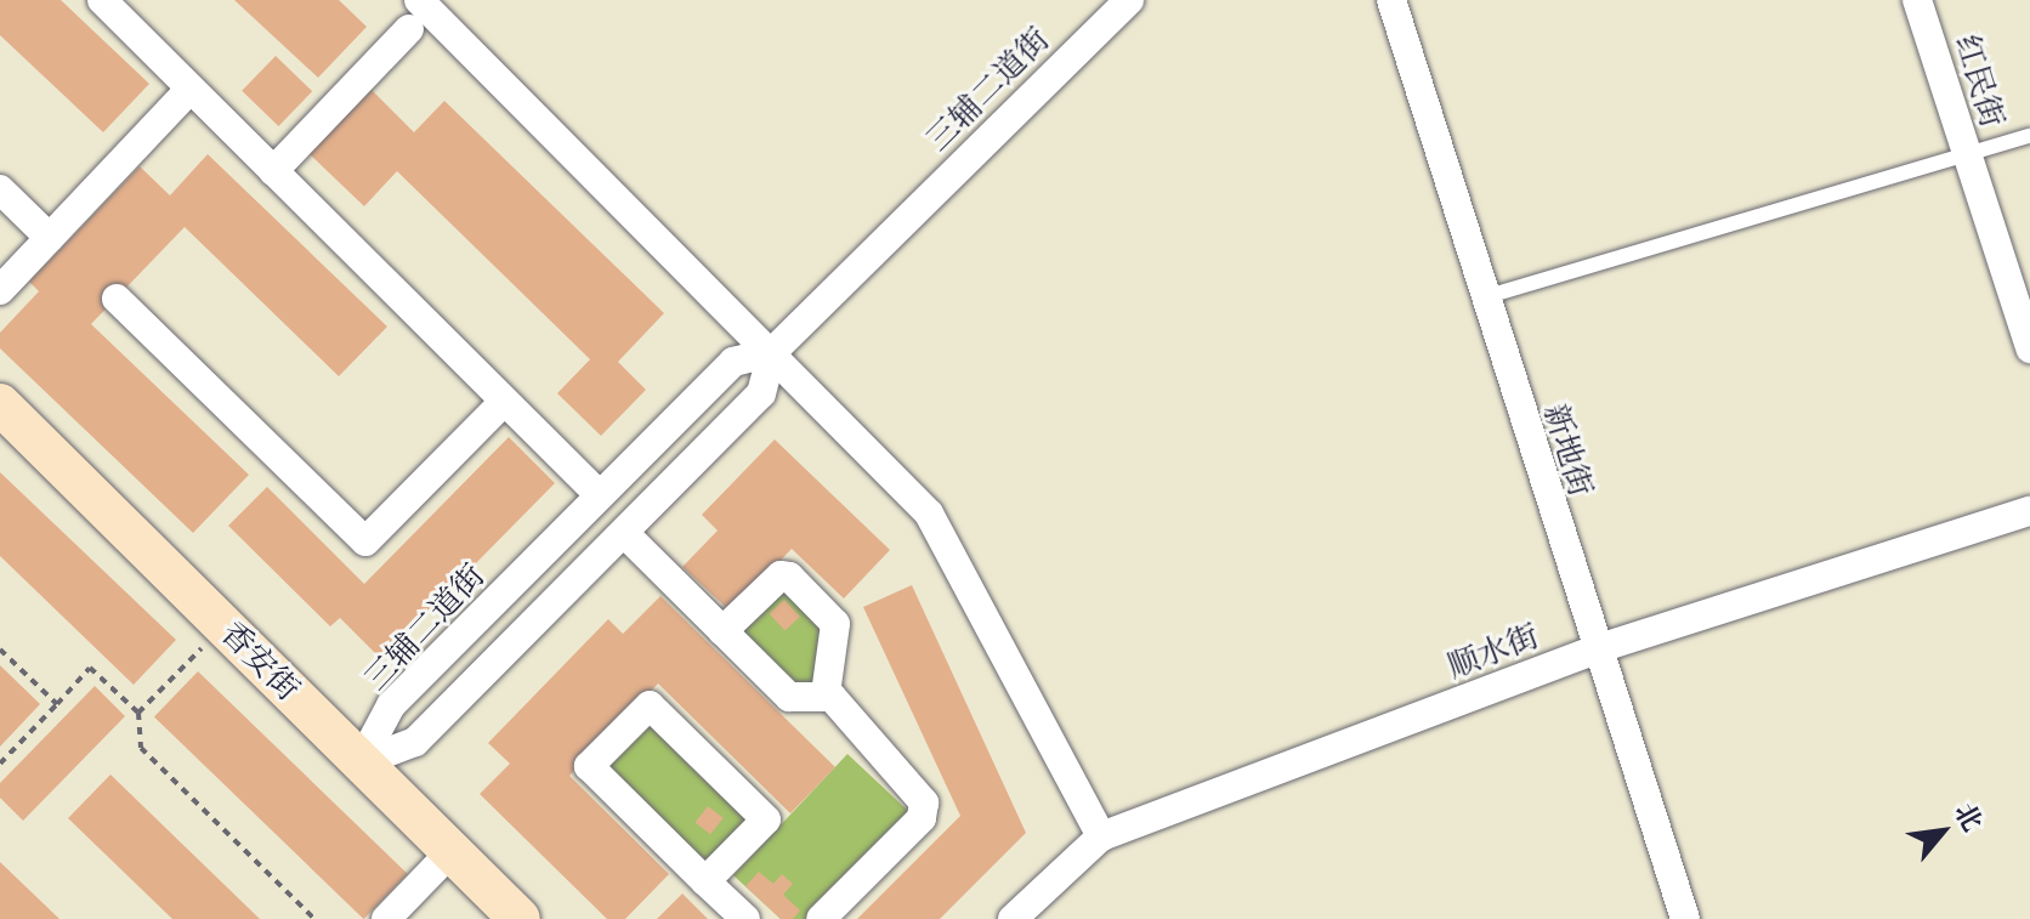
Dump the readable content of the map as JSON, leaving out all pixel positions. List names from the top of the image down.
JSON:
{
  "streets": {
    "street": [
      "红民街",
      "三辅二道街",
      "新地街",
      "顺水街",
      "香安街"
    ]
  },
  "crossings": [
    ["三辅二道街", "香安街"],
    ["新地街", "顺水街"]
  ],
  "north": "top right"
}
